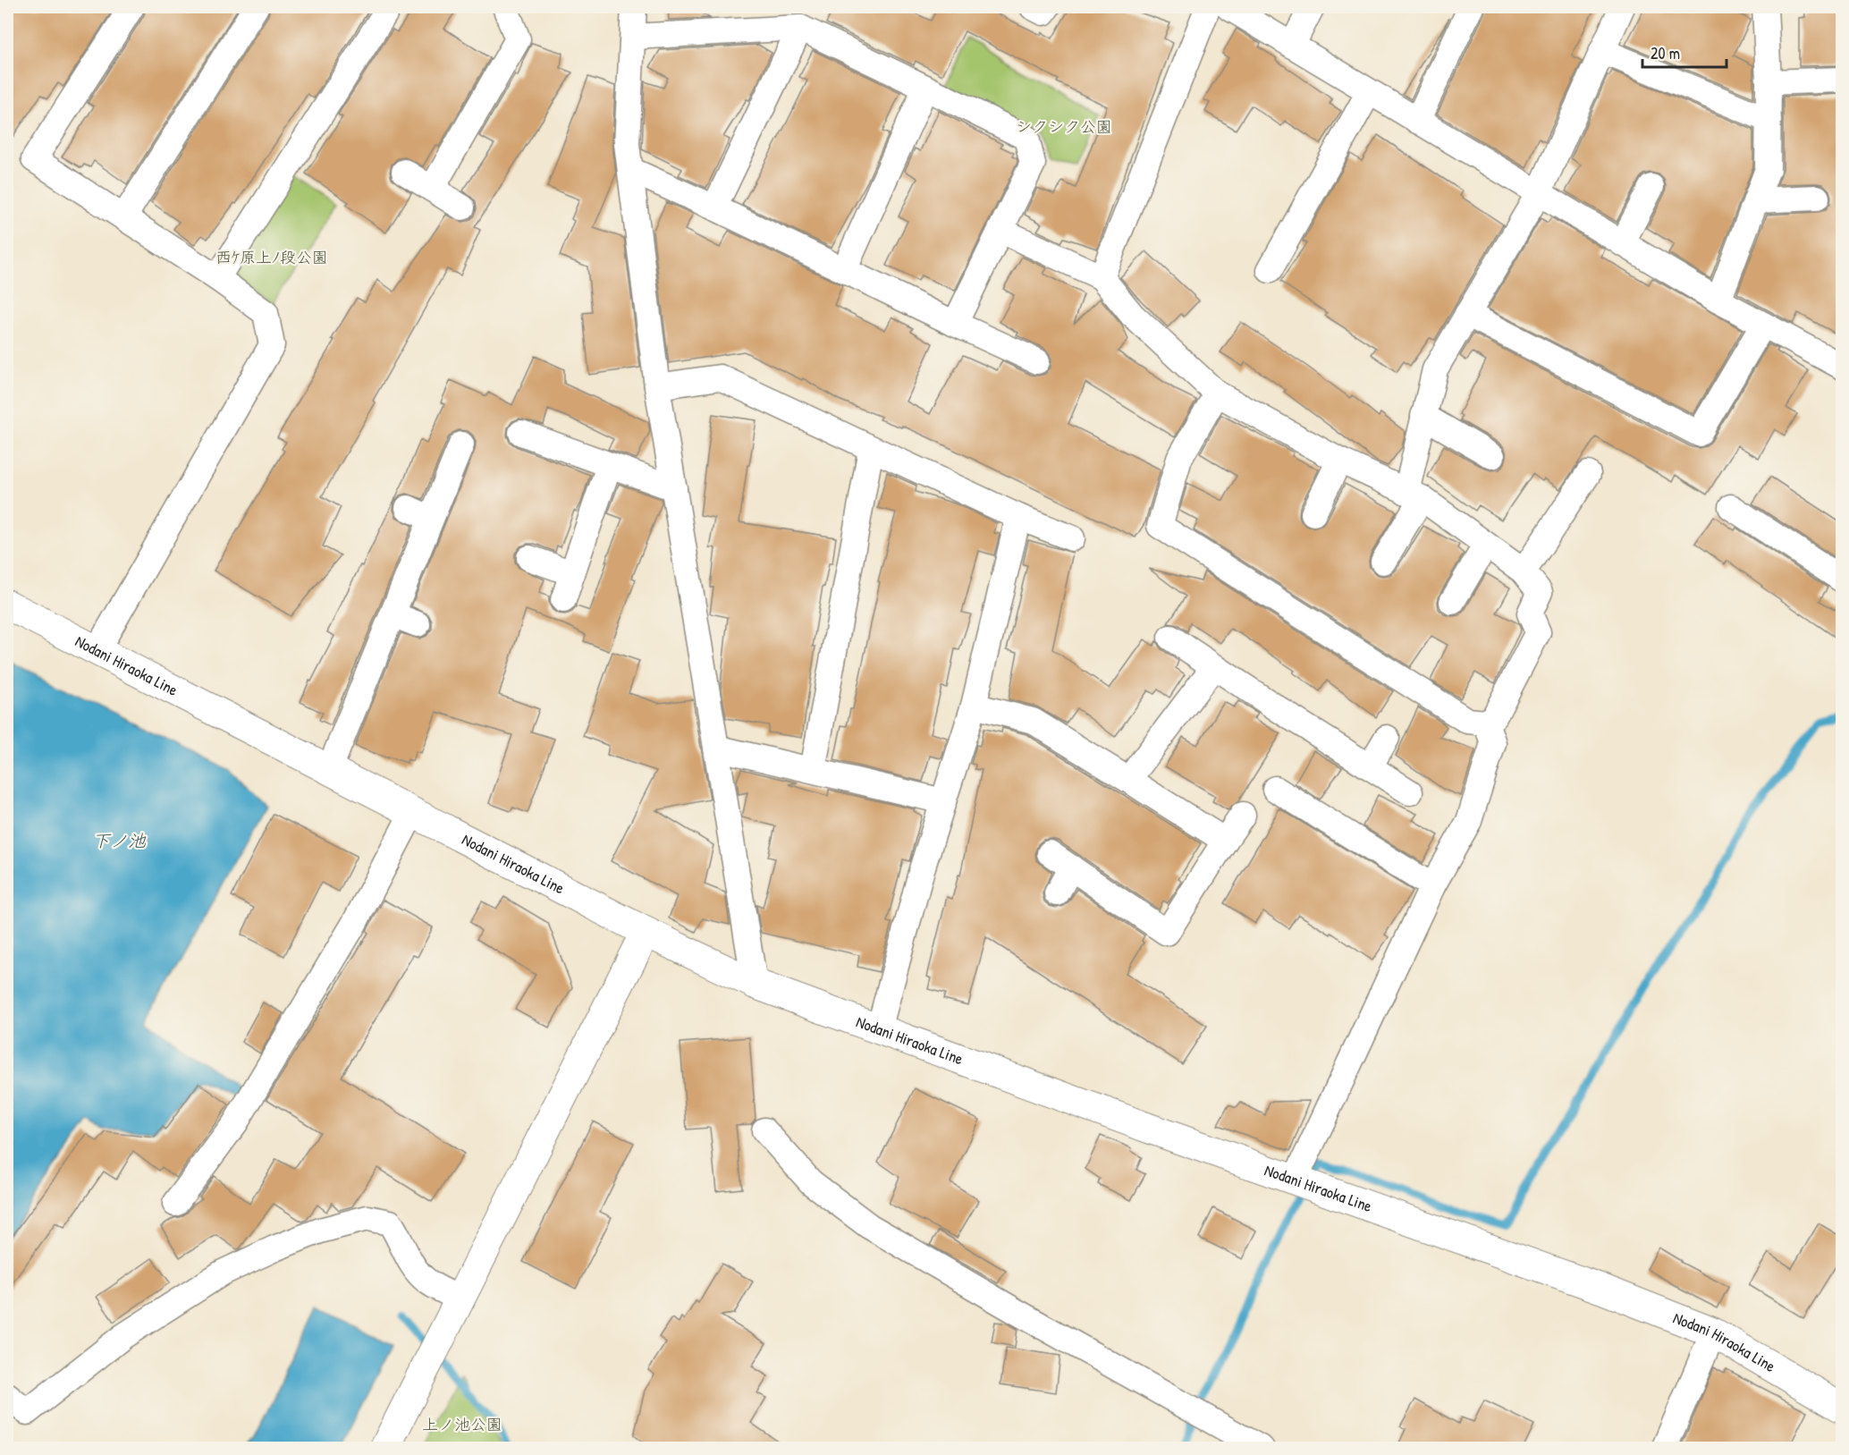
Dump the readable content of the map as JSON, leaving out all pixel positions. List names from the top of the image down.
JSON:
{
  "streets": {
    "main road": ["Nodani Hiraoka Line"]
  },
  "water": ["下ノ池"],
  "parks": ["シクシク公園", "西ｹ原上ﾉ段公園", "上ノ池公園"],
  "scale_bar": "20 m"
}
